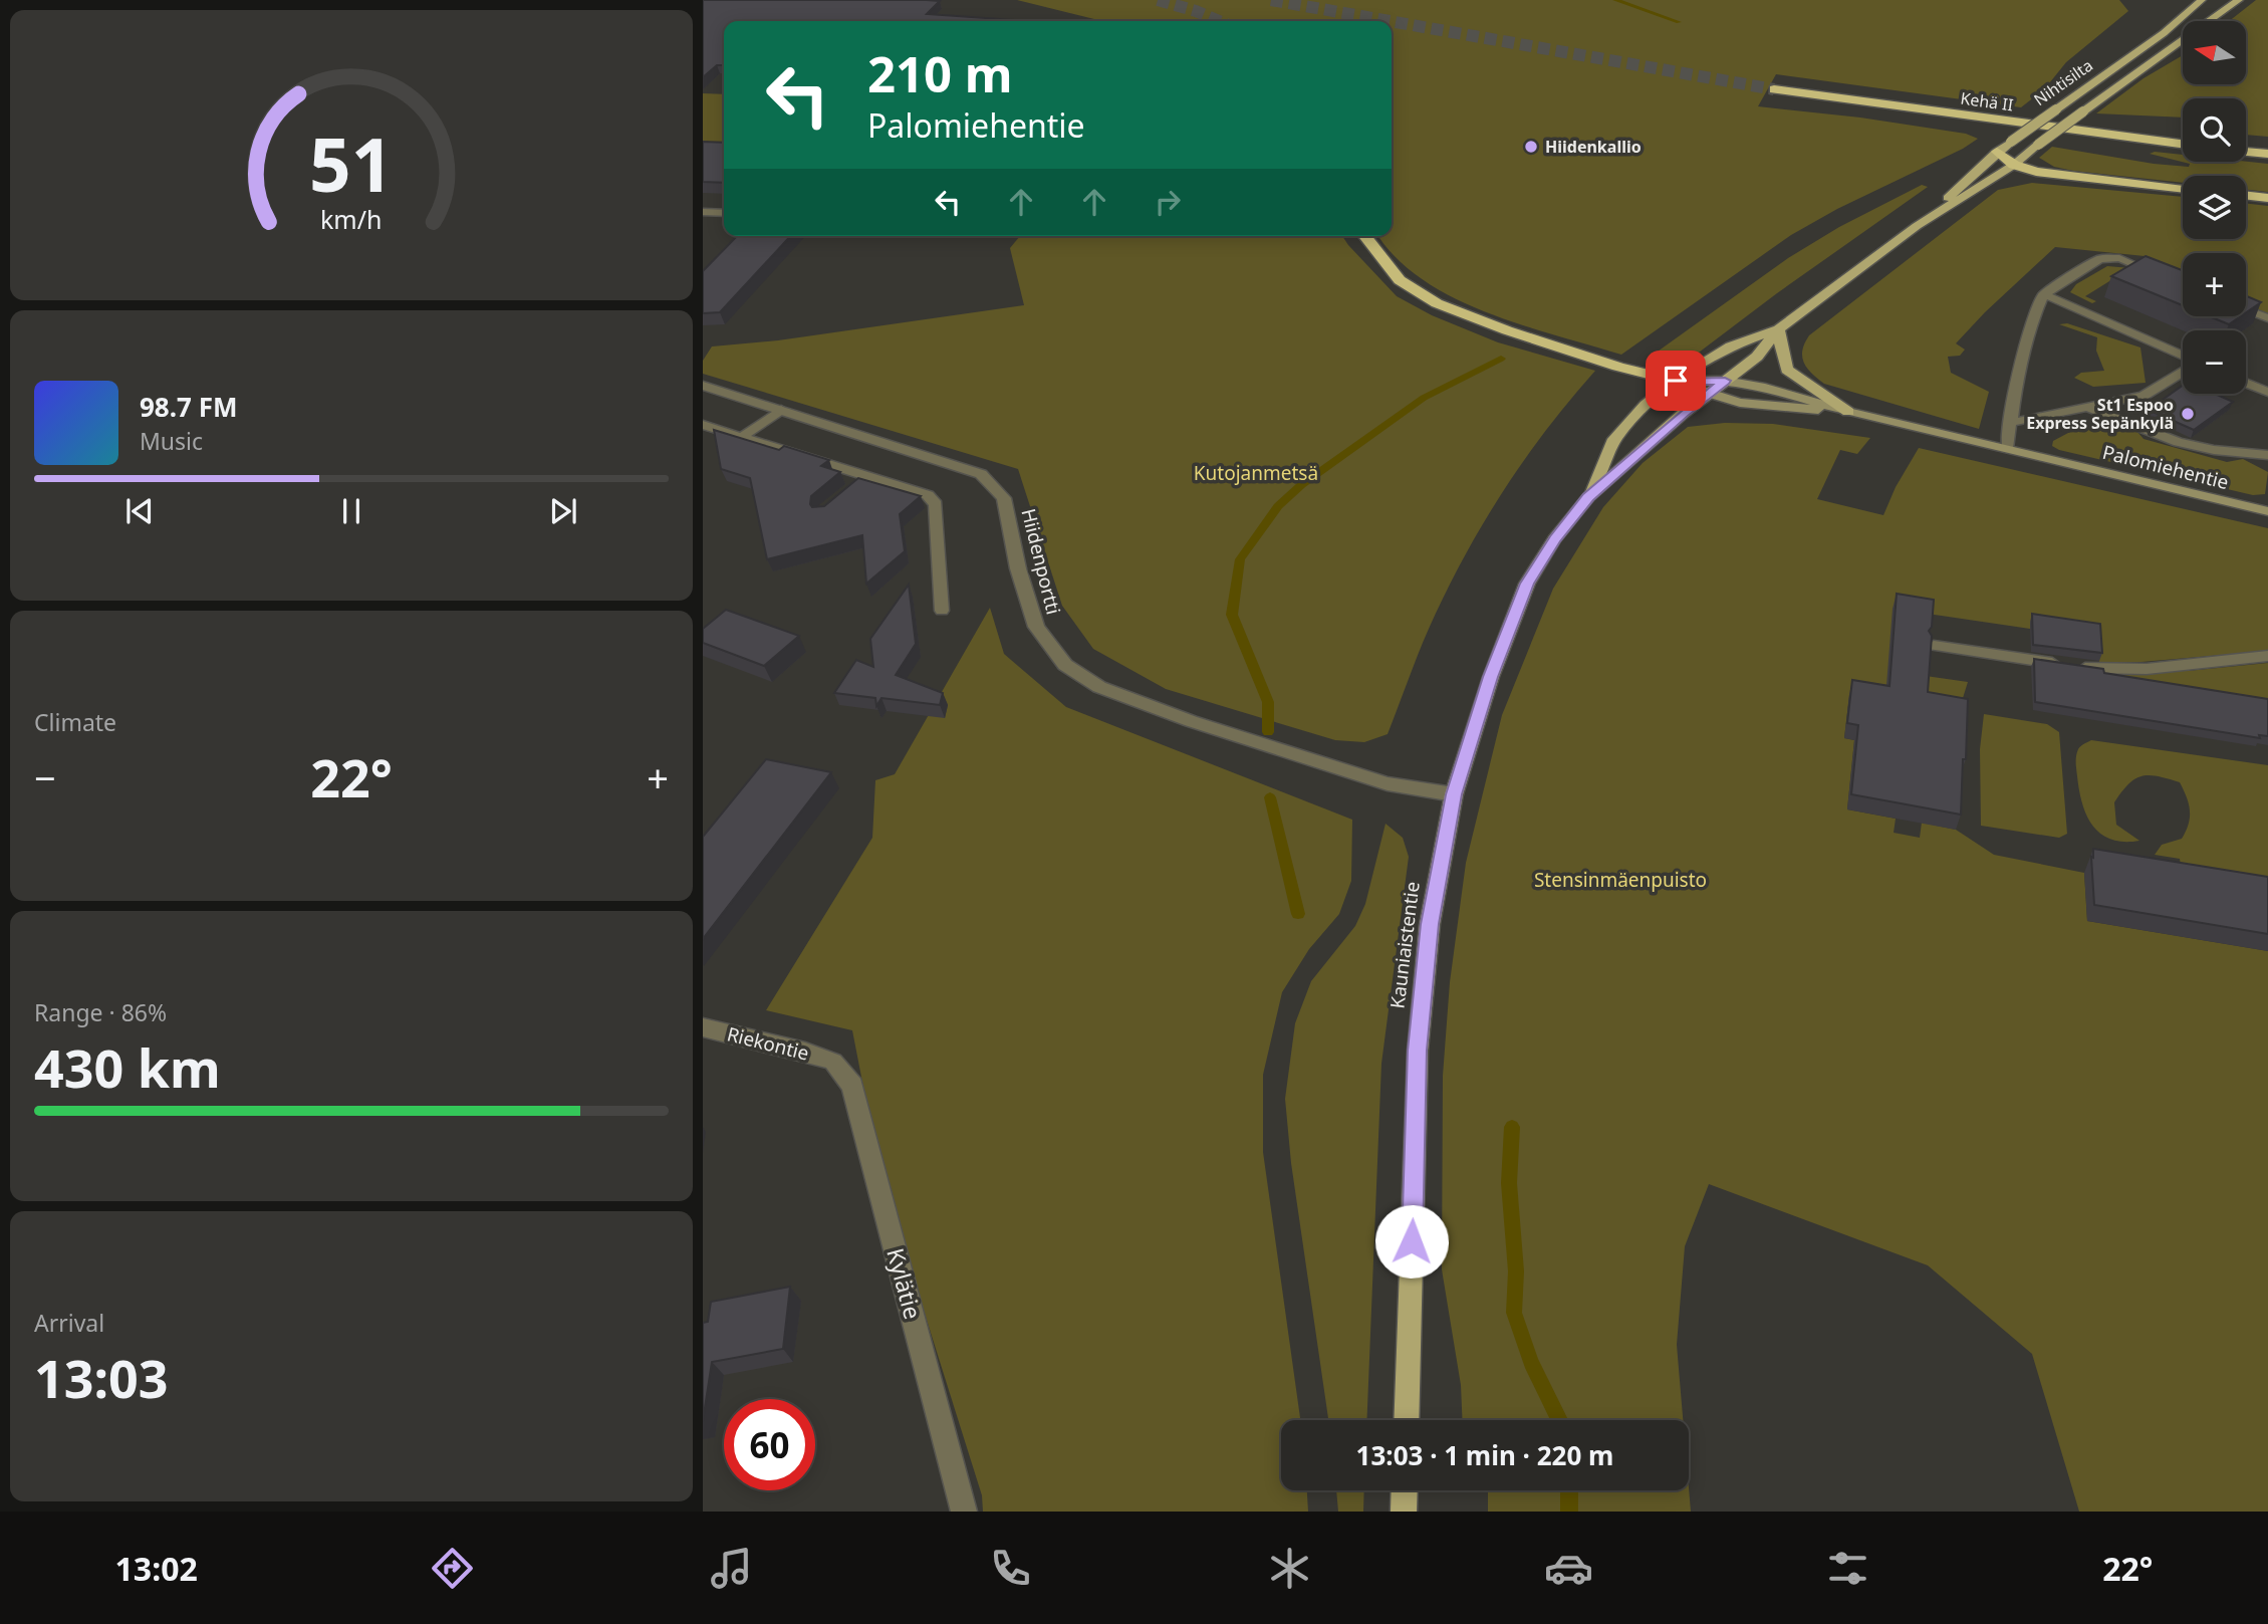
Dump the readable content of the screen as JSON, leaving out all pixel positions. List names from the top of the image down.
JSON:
{
  "streets": {
    "highway": ["Kehä II"],
    "main road": ["Nihtisilta", "Kauniaistentie"],
    "street": [
      "Palomiehentie",
      "Hiidenportti",
      "Riekontie",
      "Kylätie"
    ]
  },
  "crossings": [
    ["Nihtisilta", "Palomiehentie"],
    ["Nihtisilta", "Kauniaistentie"],
    ["Palomiehentie", "Kauniaistentie"],
    ["Hiidenportti", "Kauniaistentie"],
    ["Riekontie", "Kylätie"]
  ],
  "parks": ["Kutojanmetsä", "Stensinmäenpuisto"],
  "places": ["Hiidenkallio", "St1 Espoo Express Sepänkylä"],
  "north": "left",
  "page": {
    "map_buttons": ["+", "−"],
    "turn": ["210 m", "Palomiehentie"],
    "song": ["98.7 FM", "Music"],
    "tile": [
      "Climate",
      ["Range · 86%", "430 km"],
      ["Arrival", "13:03"]
    ],
    "heat": ["−", "22°", "+"],
    "limit": "60",
    "trip": "13:03 · 1 min · 220 m",
    "tabs": ["13:02", "22°"],
    "gauge": ["51", "km/h"]
  }
}
